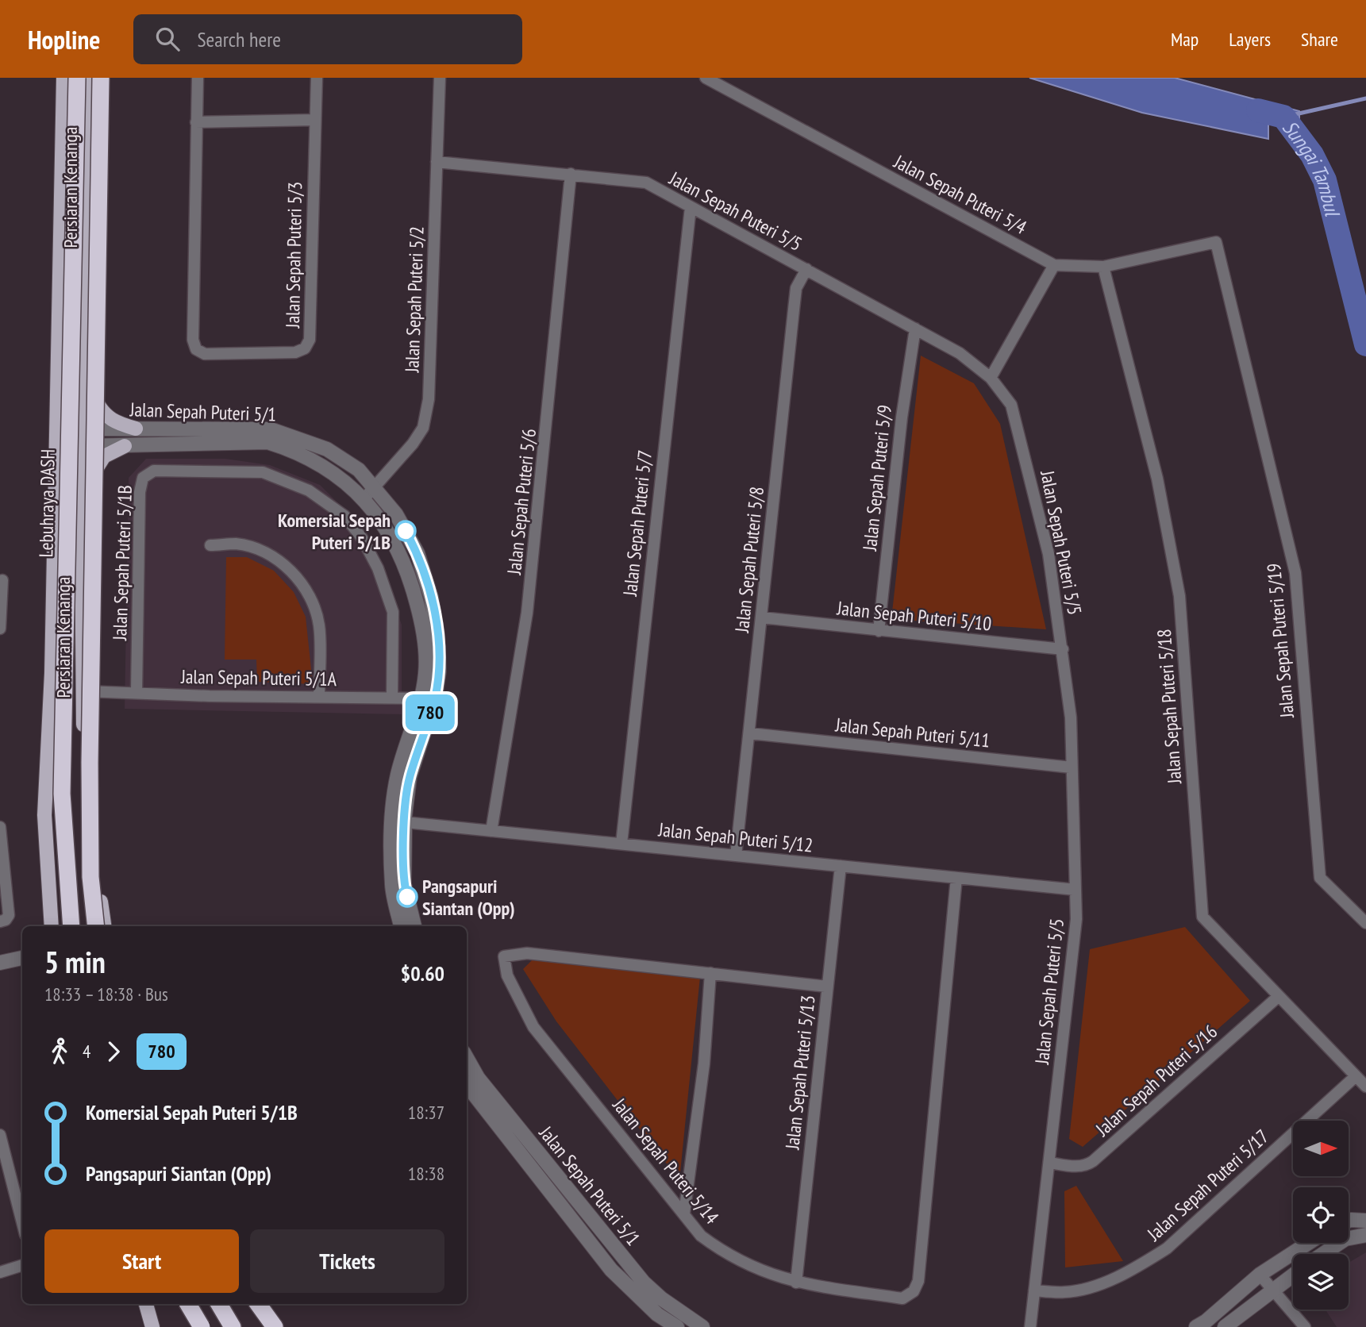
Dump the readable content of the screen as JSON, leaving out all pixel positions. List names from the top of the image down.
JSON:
{
  "streets": {
    "highway": ["Lebuhraya DASH"],
    "main road": ["Persiaran Kenanga"],
    "street": [
      "Jalan Sepah Puteri 5/4",
      "Jalan Sepah Puteri 5/5",
      "Jalan Sepah Puteri 5/3",
      "Jalan Sepah Puteri 5/2",
      "Jalan Sepah Puteri 5/1",
      "Jalan Sepah Puteri 5/9",
      "Jalan Sepah Puteri 5/6",
      "Jalan Sepah Puteri 5/7",
      "Jalan Sepah Puteri 5/8",
      "Jalan Sepah Puteri 5/1B",
      "Jalan Sepah Puteri 5/10",
      "Jalan Sepah Puteri 5/19",
      "Jalan Sepah Puteri 5/1A",
      "Jalan Sepah Puteri 5/18",
      "Jalan Sepah Puteri 5/11",
      "Jalan Sepah Puteri 5/12",
      "Jalan Sepah Puteri 5/13",
      "Jalan Sepah Puteri 5/16",
      "Jalan Sepah Puteri 5/14",
      "Jalan Sepah Puteri 5/17"
    ]
  },
  "crossings": [
    ["Persiaran Kenanga", "Jalan Sepah Puteri 5/1"],
    ["Persiaran Kenanga", "Jalan Sepah Puteri 5/1A"],
    ["Jalan Sepah Puteri 5/4", "Jalan Sepah Puteri 5/19"],
    ["Jalan Sepah Puteri 5/4", "Jalan Sepah Puteri 5/18"],
    ["Jalan Sepah Puteri 5/5", "Jalan Sepah Puteri 5/2"],
    ["Jalan Sepah Puteri 5/5", "Jalan Sepah Puteri 5/9"],
    ["Jalan Sepah Puteri 5/5", "Jalan Sepah Puteri 5/6"],
    ["Jalan Sepah Puteri 5/5", "Jalan Sepah Puteri 5/7"],
    ["Jalan Sepah Puteri 5/5", "Jalan Sepah Puteri 5/8"],
    ["Jalan Sepah Puteri 5/5", "Jalan Sepah Puteri 5/10"],
    ["Jalan Sepah Puteri 5/5", "Jalan Sepah Puteri 5/11"],
    ["Jalan Sepah Puteri 5/5", "Jalan Sepah Puteri 5/12"],
    ["Jalan Sepah Puteri 5/5", "Jalan Sepah Puteri 5/16"],
    ["Jalan Sepah Puteri 5/5", "Jalan Sepah Puteri 5/17"],
    ["Jalan Sepah Puteri 5/2", "Jalan Sepah Puteri 5/1"],
    ["Jalan Sepah Puteri 5/1", "Jalan Sepah Puteri 5/1A"],
    ["Jalan Sepah Puteri 5/1", "Jalan Sepah Puteri 5/12"],
    ["Jalan Sepah Puteri 5/9", "Jalan Sepah Puteri 5/10"],
    ["Jalan Sepah Puteri 5/6", "Jalan Sepah Puteri 5/12"],
    ["Jalan Sepah Puteri 5/7", "Jalan Sepah Puteri 5/12"],
    ["Jalan Sepah Puteri 5/8", "Jalan Sepah Puteri 5/10"],
    ["Jalan Sepah Puteri 5/8", "Jalan Sepah Puteri 5/11"],
    ["Jalan Sepah Puteri 5/8", "Jalan Sepah Puteri 5/12"],
    ["Jalan Sepah Puteri 5/1B", "Jalan Sepah Puteri 5/1A"],
    ["Jalan Sepah Puteri 5/18", "Jalan Sepah Puteri 5/16"],
    ["Jalan Sepah Puteri 5/18", "Jalan Sepah Puteri 5/17"],
    ["Jalan Sepah Puteri 5/12", "Jalan Sepah Puteri 5/13"],
    ["Jalan Sepah Puteri 5/12", "Jalan Sepah Puteri 5/14"],
    ["Jalan Sepah Puteri 5/13", "Jalan Sepah Puteri 5/14"]
  ],
  "water": ["Sungai Tambul"],
  "places": ["Komersial Sepah Puteri 5/1B", "Pangsapuri Siantan (Opp)"],
  "lines": ["bus line 780"],
  "north": "right",
  "page": {
    "header": "Hopline",
    "search": "Search here",
    "nav": ["Map", "Layers", "Share"],
    "on_map": "780",
    "heading": ["5 min", "18:33 – 18:38 · Bus", "$0.60"],
    "legs": ["4", "780"],
    "list": [
      {
        "name": "Komersial Sepah Puteri 5/1B",
        "value": "18:37"
      },
      {
        "name": "Pangsapuri Siantan (Opp)",
        "value": "18:38"
      }
    ],
    "buttons": ["Start", "Tickets"]
  }
}
